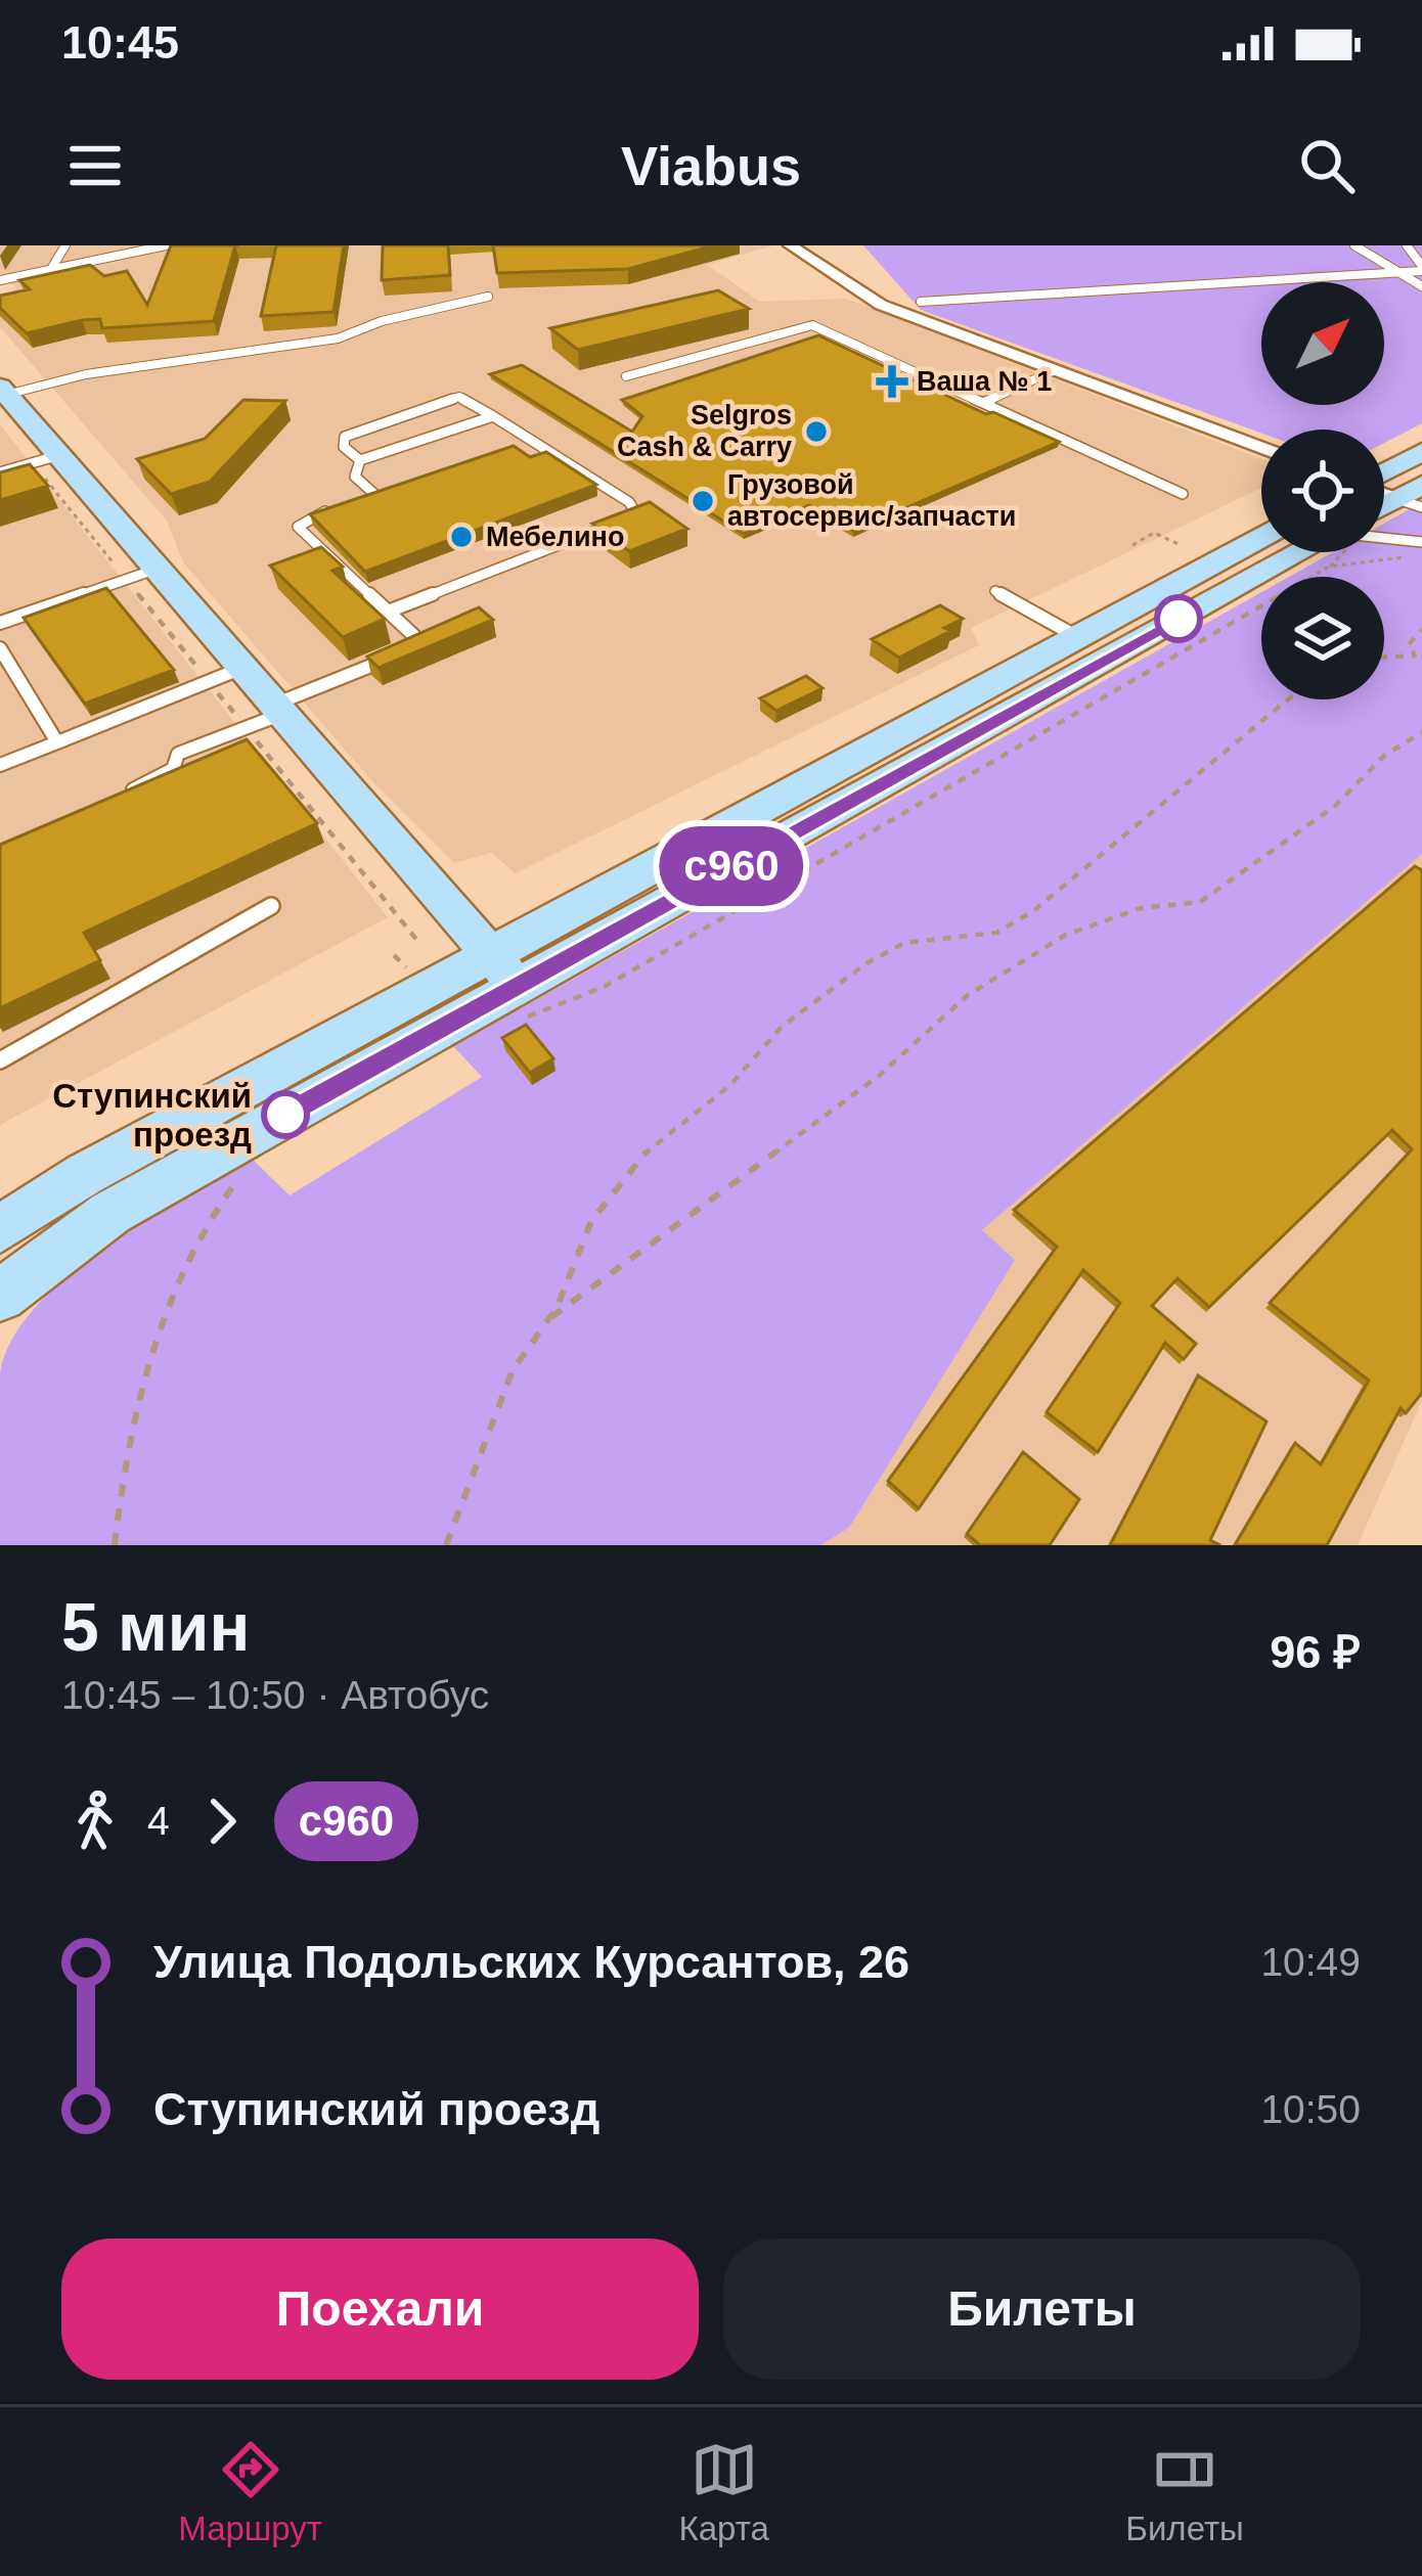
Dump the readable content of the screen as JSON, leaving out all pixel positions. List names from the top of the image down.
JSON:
{
  "places": {
    "health": ["Ваша № 1"],
    "other": [
      "Selgros Cash & Carry",
      "Грузовой автосервис/запчасти",
      "Мебелино",
      "Ступинский проезд"
    ]
  },
  "lines": ["bus line с960"],
  "north": "top right",
  "page": {
    "status": "10:45",
    "header": "Viabus",
    "on_map": "с960",
    "heading": ["5 мин", "10:45 – 10:50 · Автобус", "96 ₽"],
    "legs": ["4", "с960"],
    "list": [
      {
        "name": "Улица Подольских Курсантов, 26",
        "value": "10:49"
      },
      {
        "name": "Ступинский проезд",
        "value": "10:50"
      }
    ],
    "buttons": ["Поехали", "Билеты"],
    "tabs": ["Маршрут", "Карта", "Билеты"]
  }
}
